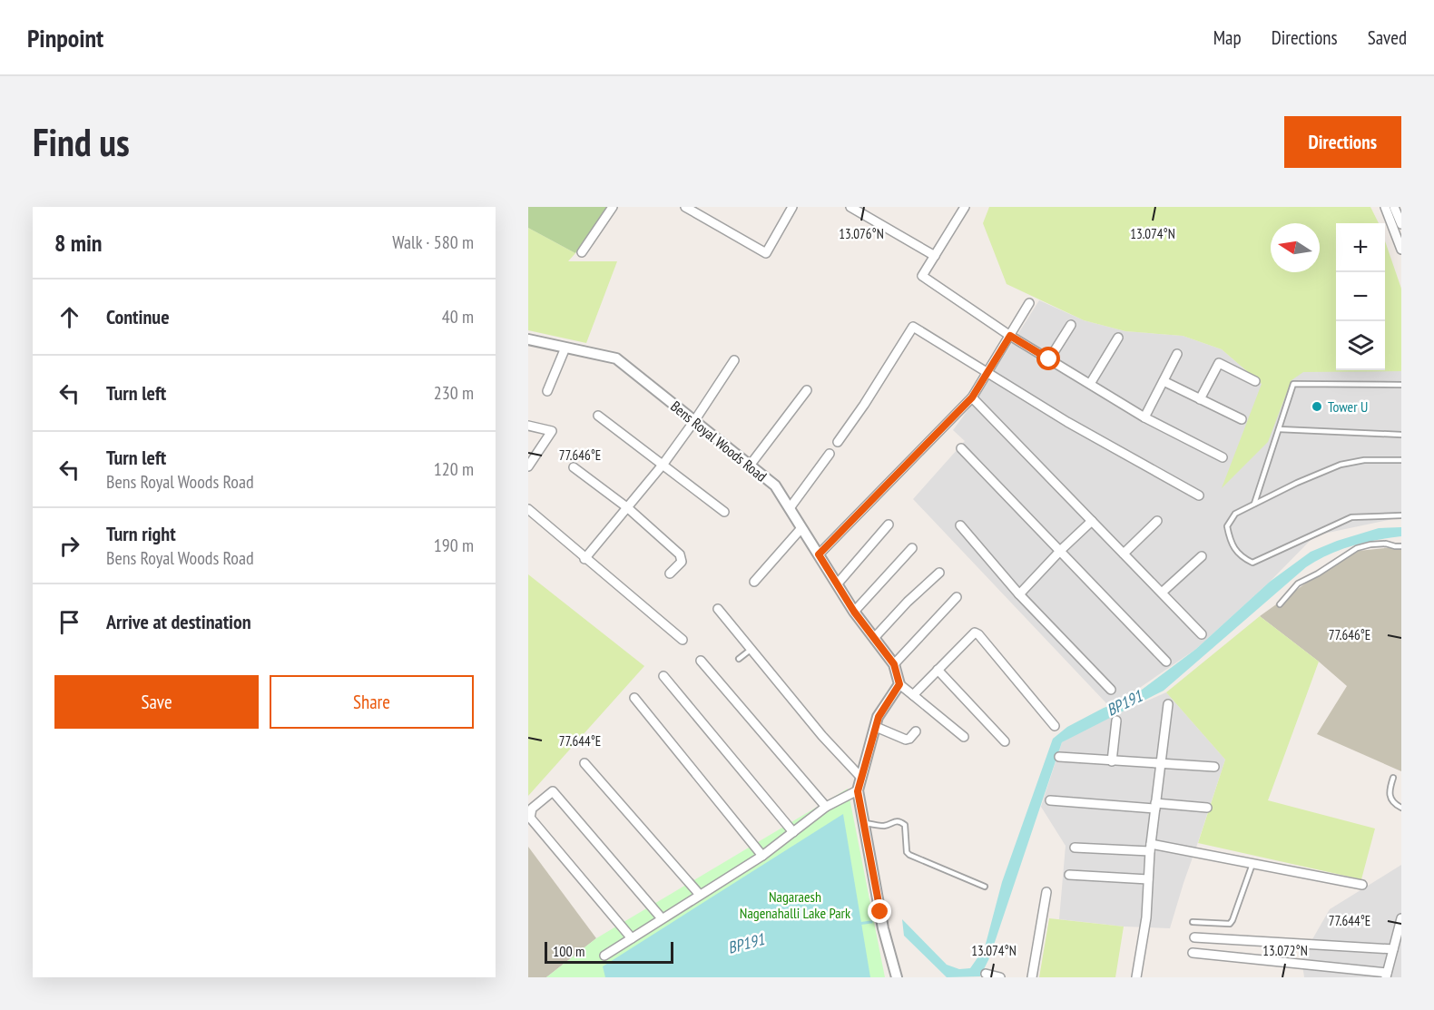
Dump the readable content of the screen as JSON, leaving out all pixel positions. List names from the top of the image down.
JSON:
{
  "streets": {
    "street": ["Bens Royal Woods Road"]
  },
  "water": ["BP191"],
  "parks": ["Nagaraesh Nagenahalli Lake Park"],
  "places": ["Tower U"],
  "scale_bar": "100 m",
  "north": "left",
  "page": {
    "header": "Pinpoint",
    "nav": ["Map", "Directions", "Saved"],
    "buttons": [
      "Directions",
      ["Save", "Share"]
    ],
    "title": "Find us",
    "heading": ["8 min", "Walk · 580 m"],
    "map_buttons": ["+", "−"],
    "list": [
      ["Continue", "40 m"],
      ["Turn left", "230 m"],
      ["Turn left", "Bens Royal Woods Road", "120 m"],
      ["Turn right", "Bens Royal Woods Road", "190 m"],
      "Arrive at destination"
    ],
    "scale": "100 m"
  },
  "coordinates": [
    "13.076°N",
    "13.074°N",
    "77.646°E",
    "77.644°E",
    "13.072°N"
  ]
}
